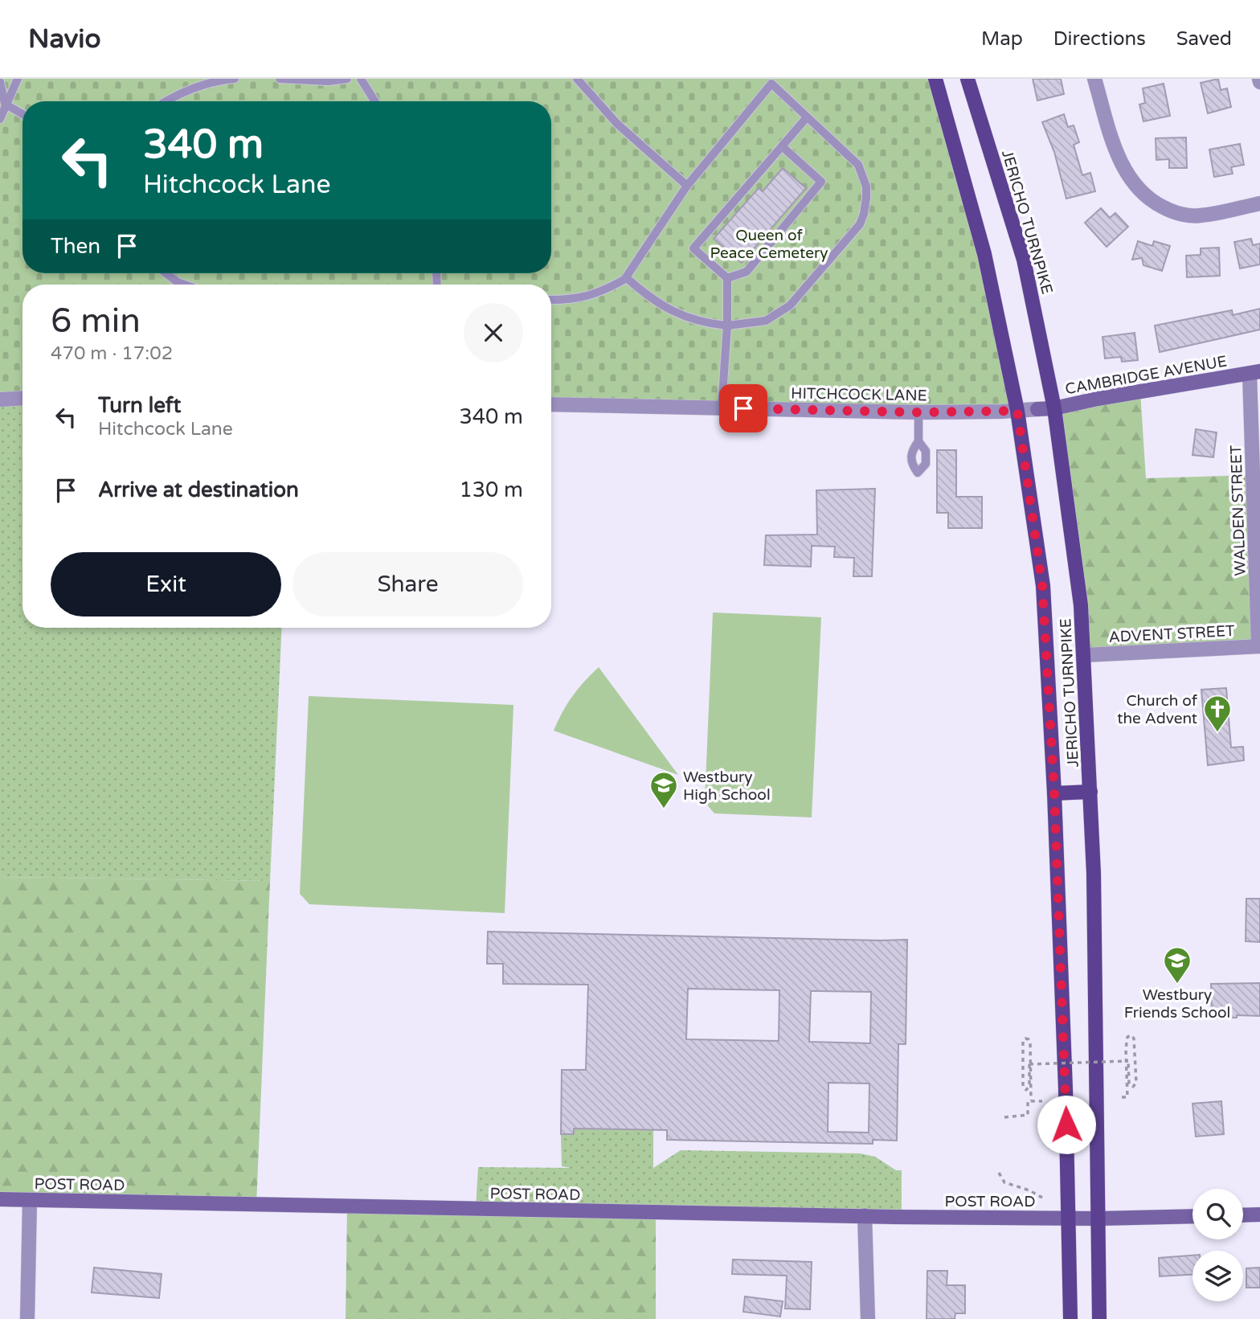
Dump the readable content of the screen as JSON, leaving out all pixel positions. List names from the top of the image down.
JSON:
{
  "streets": {
    "main road": ["JERICHO TURNPIKE", "CAMBRIDGE AVENUE", "POST ROAD"],
    "street": ["HITCHCOCK LANE", "WALDEN STREET", "ADVENT STREET"]
  },
  "crossings": [
    ["JERICHO TURNPIKE", "CAMBRIDGE AVENUE"],
    ["JERICHO TURNPIKE", "HITCHCOCK LANE"],
    ["JERICHO TURNPIKE", "ADVENT STREET"],
    ["JERICHO TURNPIKE", "POST ROAD"],
    ["CAMBRIDGE AVENUE", "HITCHCOCK LANE"],
    ["CAMBRIDGE AVENUE", "WALDEN STREET"],
    ["WALDEN STREET", "ADVENT STREET"]
  ],
  "parks": ["Queen of Peace Cemetery"],
  "places": {
    "church": ["Church of the Advent"],
    "school or university": ["Westbury High School", "Westbury Friends School"]
  },
  "page": {
    "header": "Navio",
    "nav": ["Map", "Directions", "Saved"],
    "turn": ["340 m", "Hitchcock Lane"],
    "then": "Then",
    "heading": ["6 min", "470 m · 17:02"],
    "list": [
      {
        "name": "Turn left",
        "note": "Hitchcock Lane",
        "value": "340 m"
      },
      {
        "name": "Arrive at destination",
        "value": "130 m"
      }
    ],
    "buttons": ["Exit", "Share"]
  }
}
